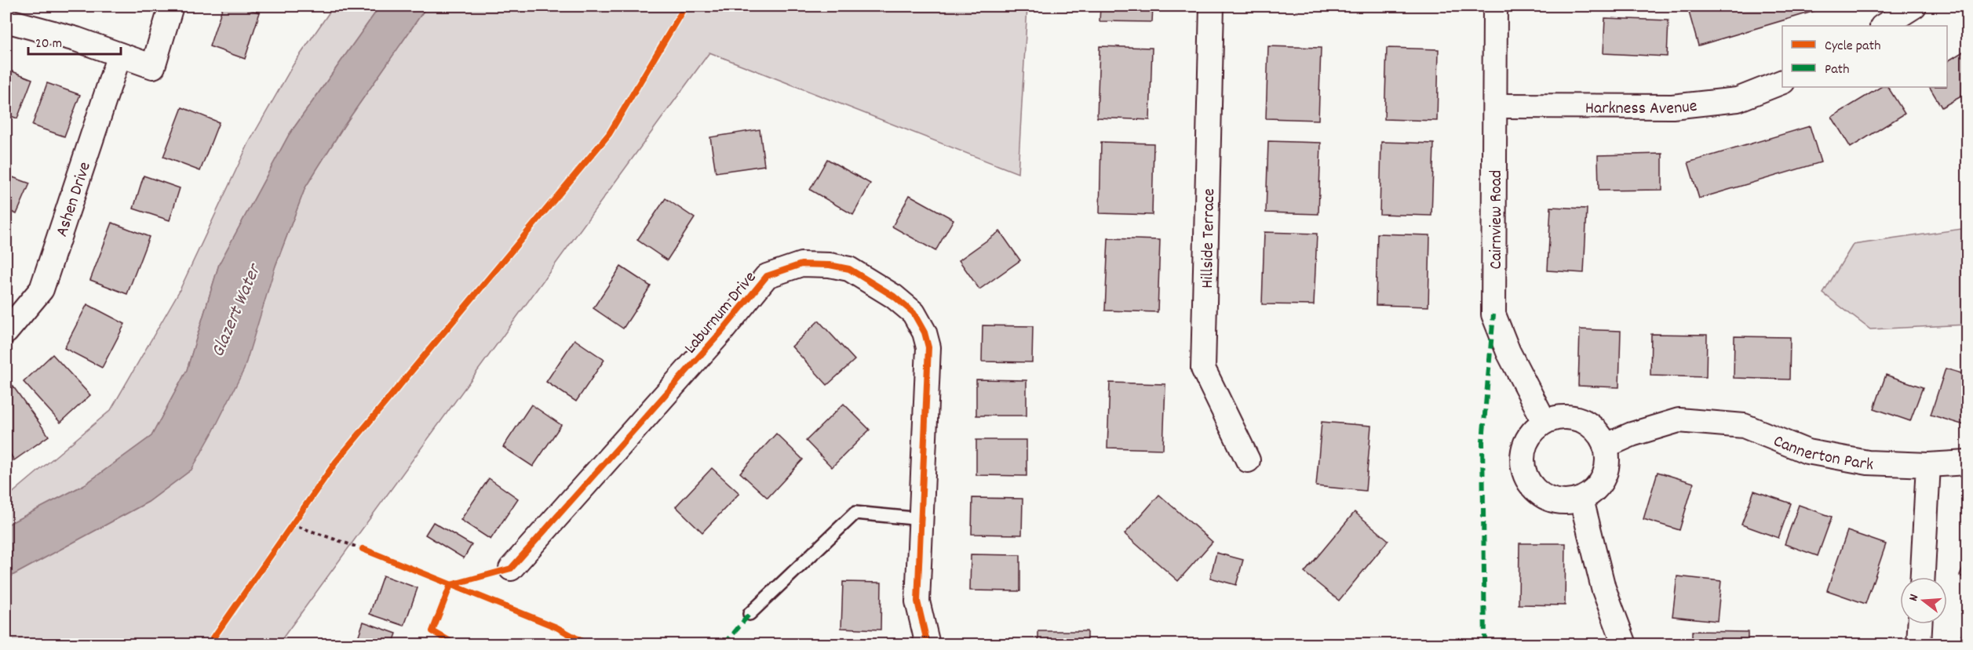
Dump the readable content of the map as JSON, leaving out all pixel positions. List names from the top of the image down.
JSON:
{
  "streets": {
    "street": [
      "Harkness Avenue",
      "Ashen Drive",
      "Cairnview Road",
      "Hillside Terrace",
      "Laburnum Drive",
      "Cannerton Park"
    ]
  },
  "crossings": [
    ["Harkness Avenue", "Cairnview Road"],
    ["Cairnview Road", "Cannerton Park"]
  ],
  "water": ["Glazert Water"],
  "legend": ["Cycle path", "Path"],
  "scale_bar": "20 m",
  "north": "left"
}
